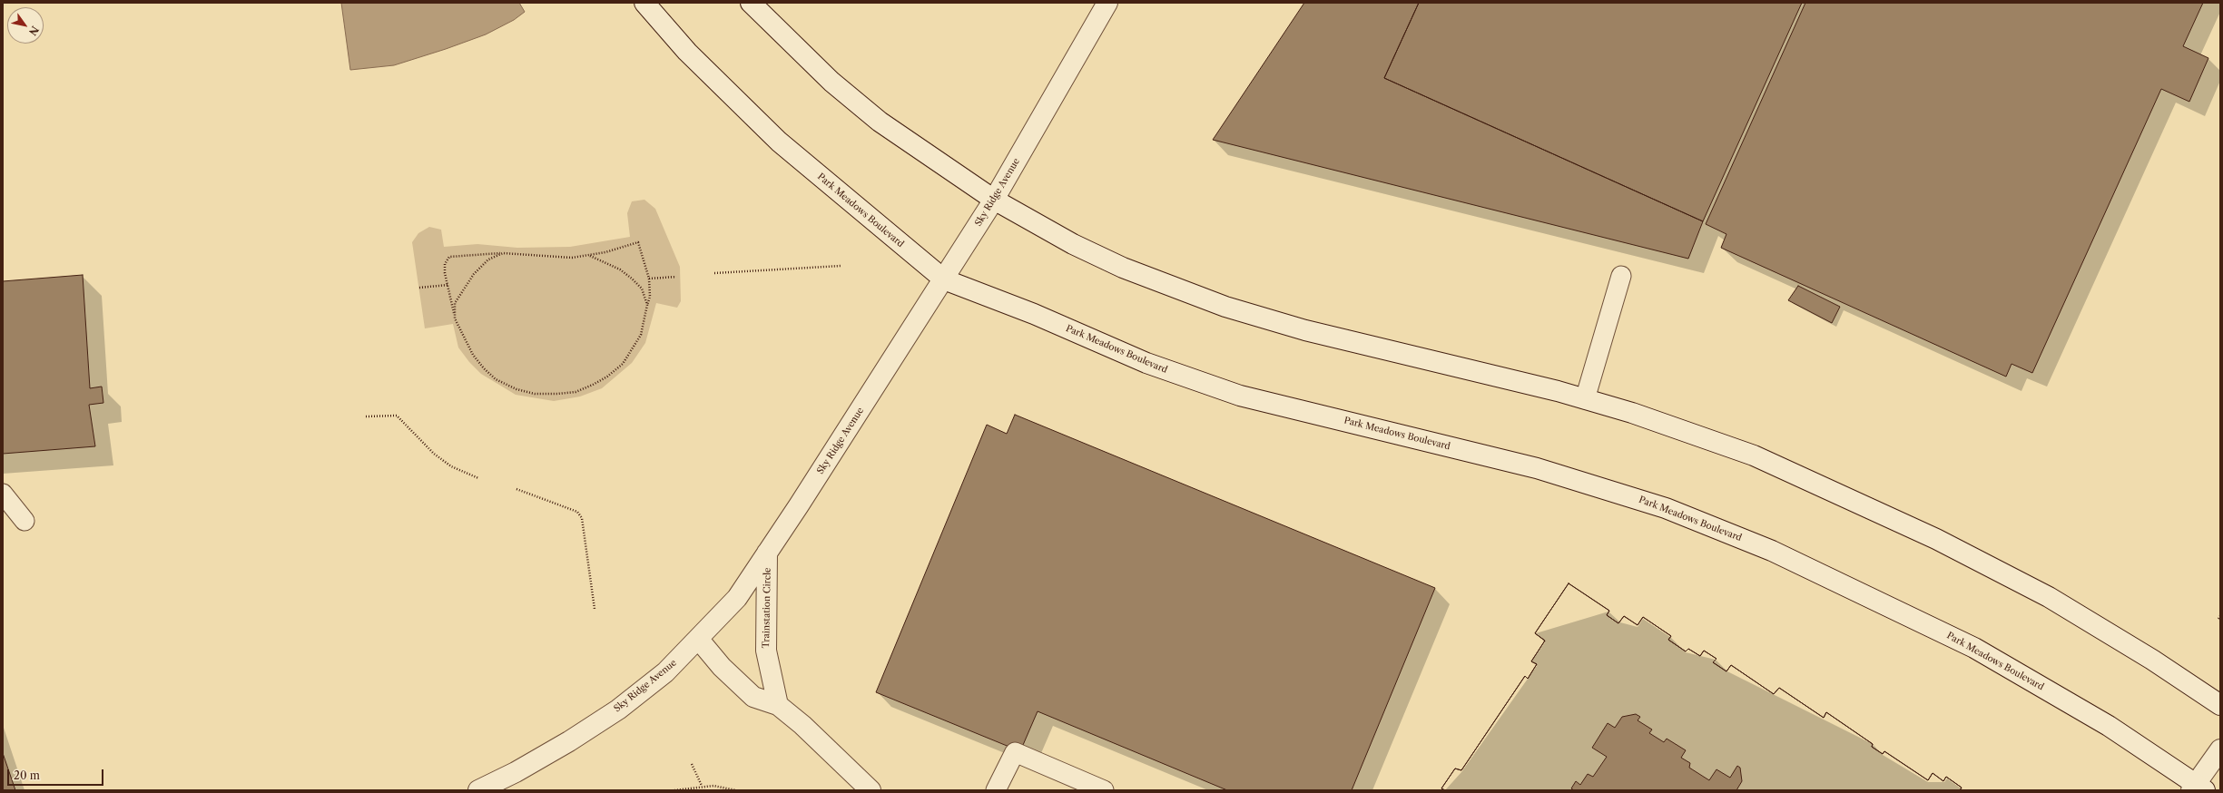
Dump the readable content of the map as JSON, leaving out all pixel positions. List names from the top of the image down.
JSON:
{
  "streets": {
    "main road": ["Sky Ridge Avenue", "Park Meadows Boulevard", "Trainstation Circle"]
  },
  "crossings": [
    ["Sky Ridge Avenue", "Park Meadows Boulevard"],
    ["Sky Ridge Avenue", "Trainstation Circle"]
  ],
  "scale_bar": "20 m",
  "north": "bottom right"
}
